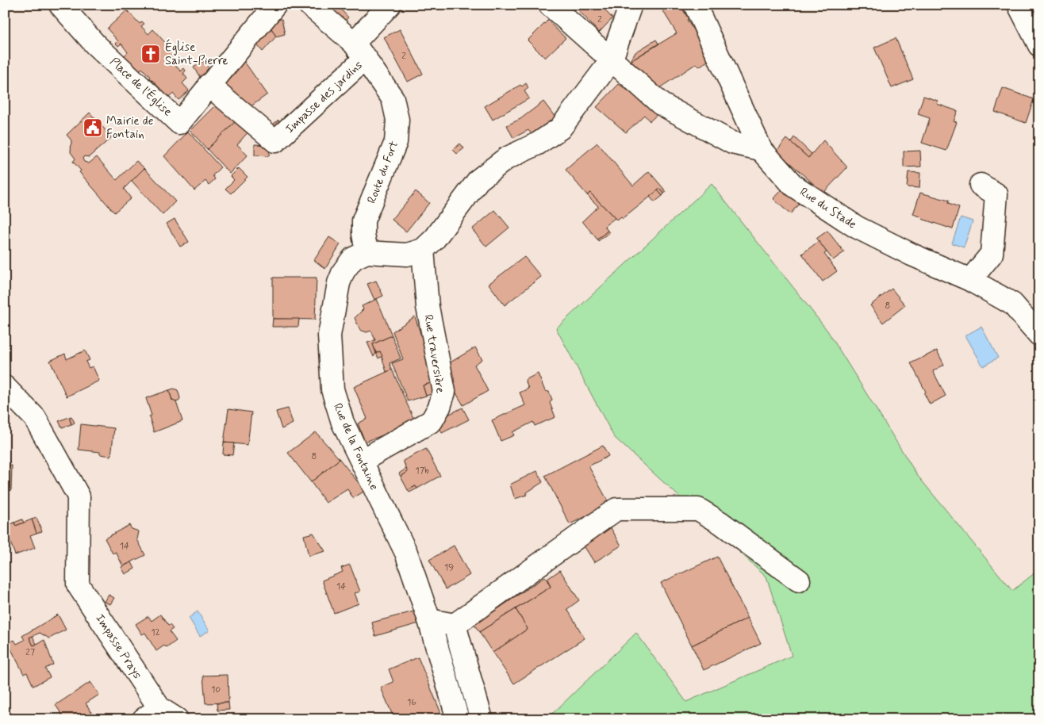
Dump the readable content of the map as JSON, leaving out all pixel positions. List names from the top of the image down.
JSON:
{
  "streets": {
    "street": [
      "Place de l'Église",
      "Impasse des jardins",
      "Route du Fort",
      "Rue du Stade",
      "Rue traversière",
      "Rue de la Fontaine",
      "Impasse Prays"
    ]
  },
  "crossings": [
    ["Place de l'Église", "Impasse des jardins"],
    ["Impasse des jardins", "Route du Fort"],
    ["Route du Fort", "Rue de la Fontaine"],
    ["Rue traversière", "Rue de la Fontaine"]
  ],
  "places": {
    "church": ["Église Saint-Pierre"],
    "public building": ["Mairie de Fontain"]
  },
  "house_numbers": [
    "2",
    "2",
    "8",
    "8",
    "17b",
    "14",
    "19",
    "14",
    "12",
    "27",
    "10",
    "16"
  ]
}
